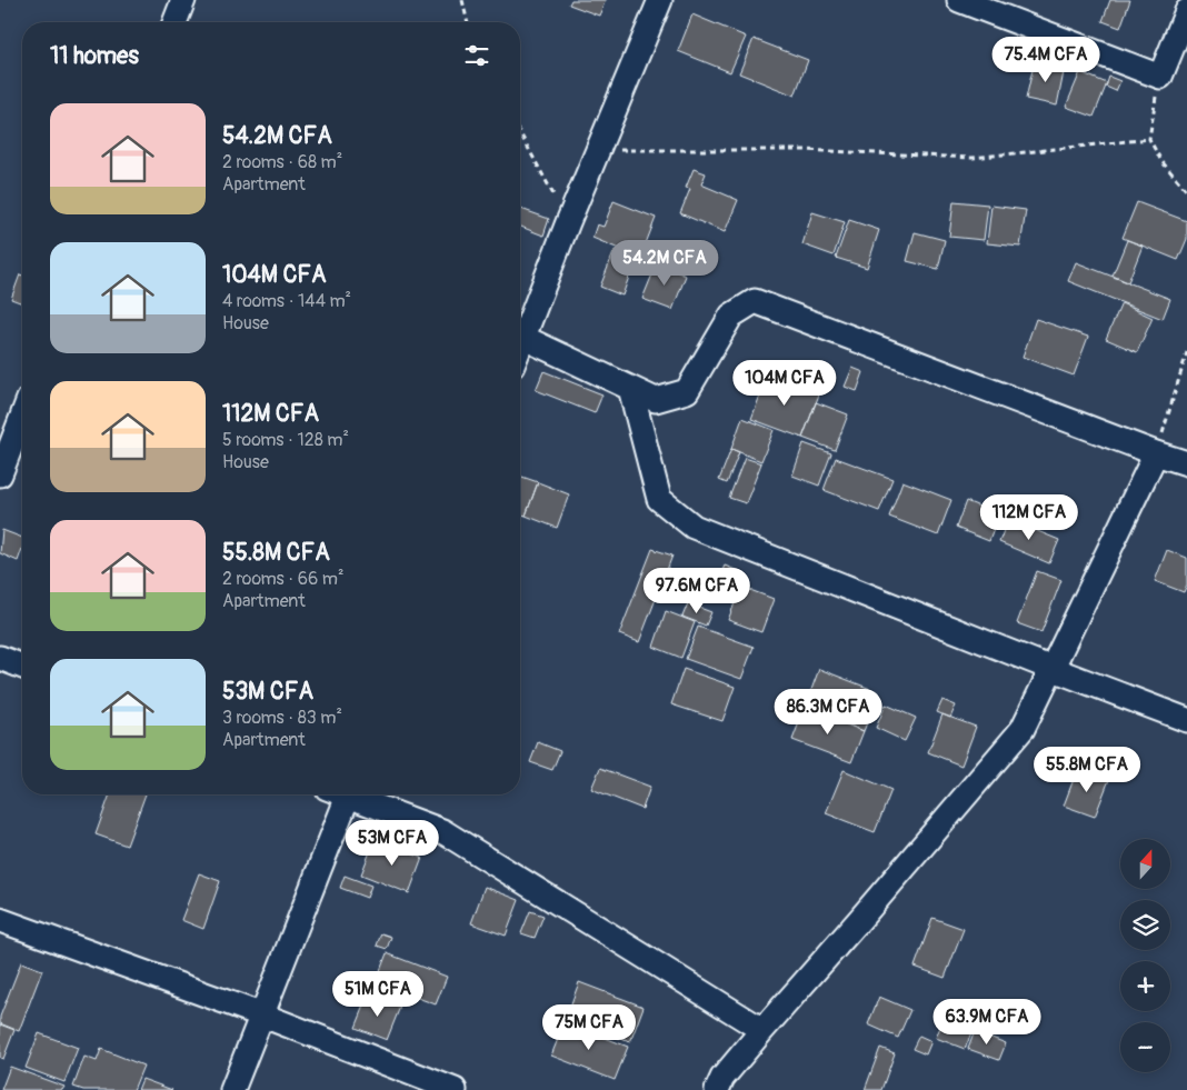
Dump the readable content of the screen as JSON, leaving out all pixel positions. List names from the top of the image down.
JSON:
{
  "north": "top",
  "page": {
    "heading": "11 homes",
    "price": [
      "75.4M CFA",
      "54.2M CFA",
      "104M CFA",
      "112M CFA",
      "97.6M CFA",
      "86.3M CFA",
      "55.8M CFA",
      "53M CFA",
      "51M CFA",
      "63.9M CFA",
      "75M CFA"
    ],
    "list": [
      {
        "name": "54.2M CFA",
        "note": "2 rooms · 68 m² · Apartment"
      },
      {
        "name": "104M CFA",
        "note": "4 rooms · 144 m² · House"
      },
      {
        "name": "112M CFA",
        "note": "5 rooms · 128 m² · House"
      },
      {
        "name": "55.8M CFA",
        "note": "2 rooms · 66 m² · Apartment"
      },
      {
        "name": "53M CFA",
        "note": "3 rooms · 83 m² · Apartment"
      }
    ],
    "map_buttons": ["+", "−"]
  }
}
